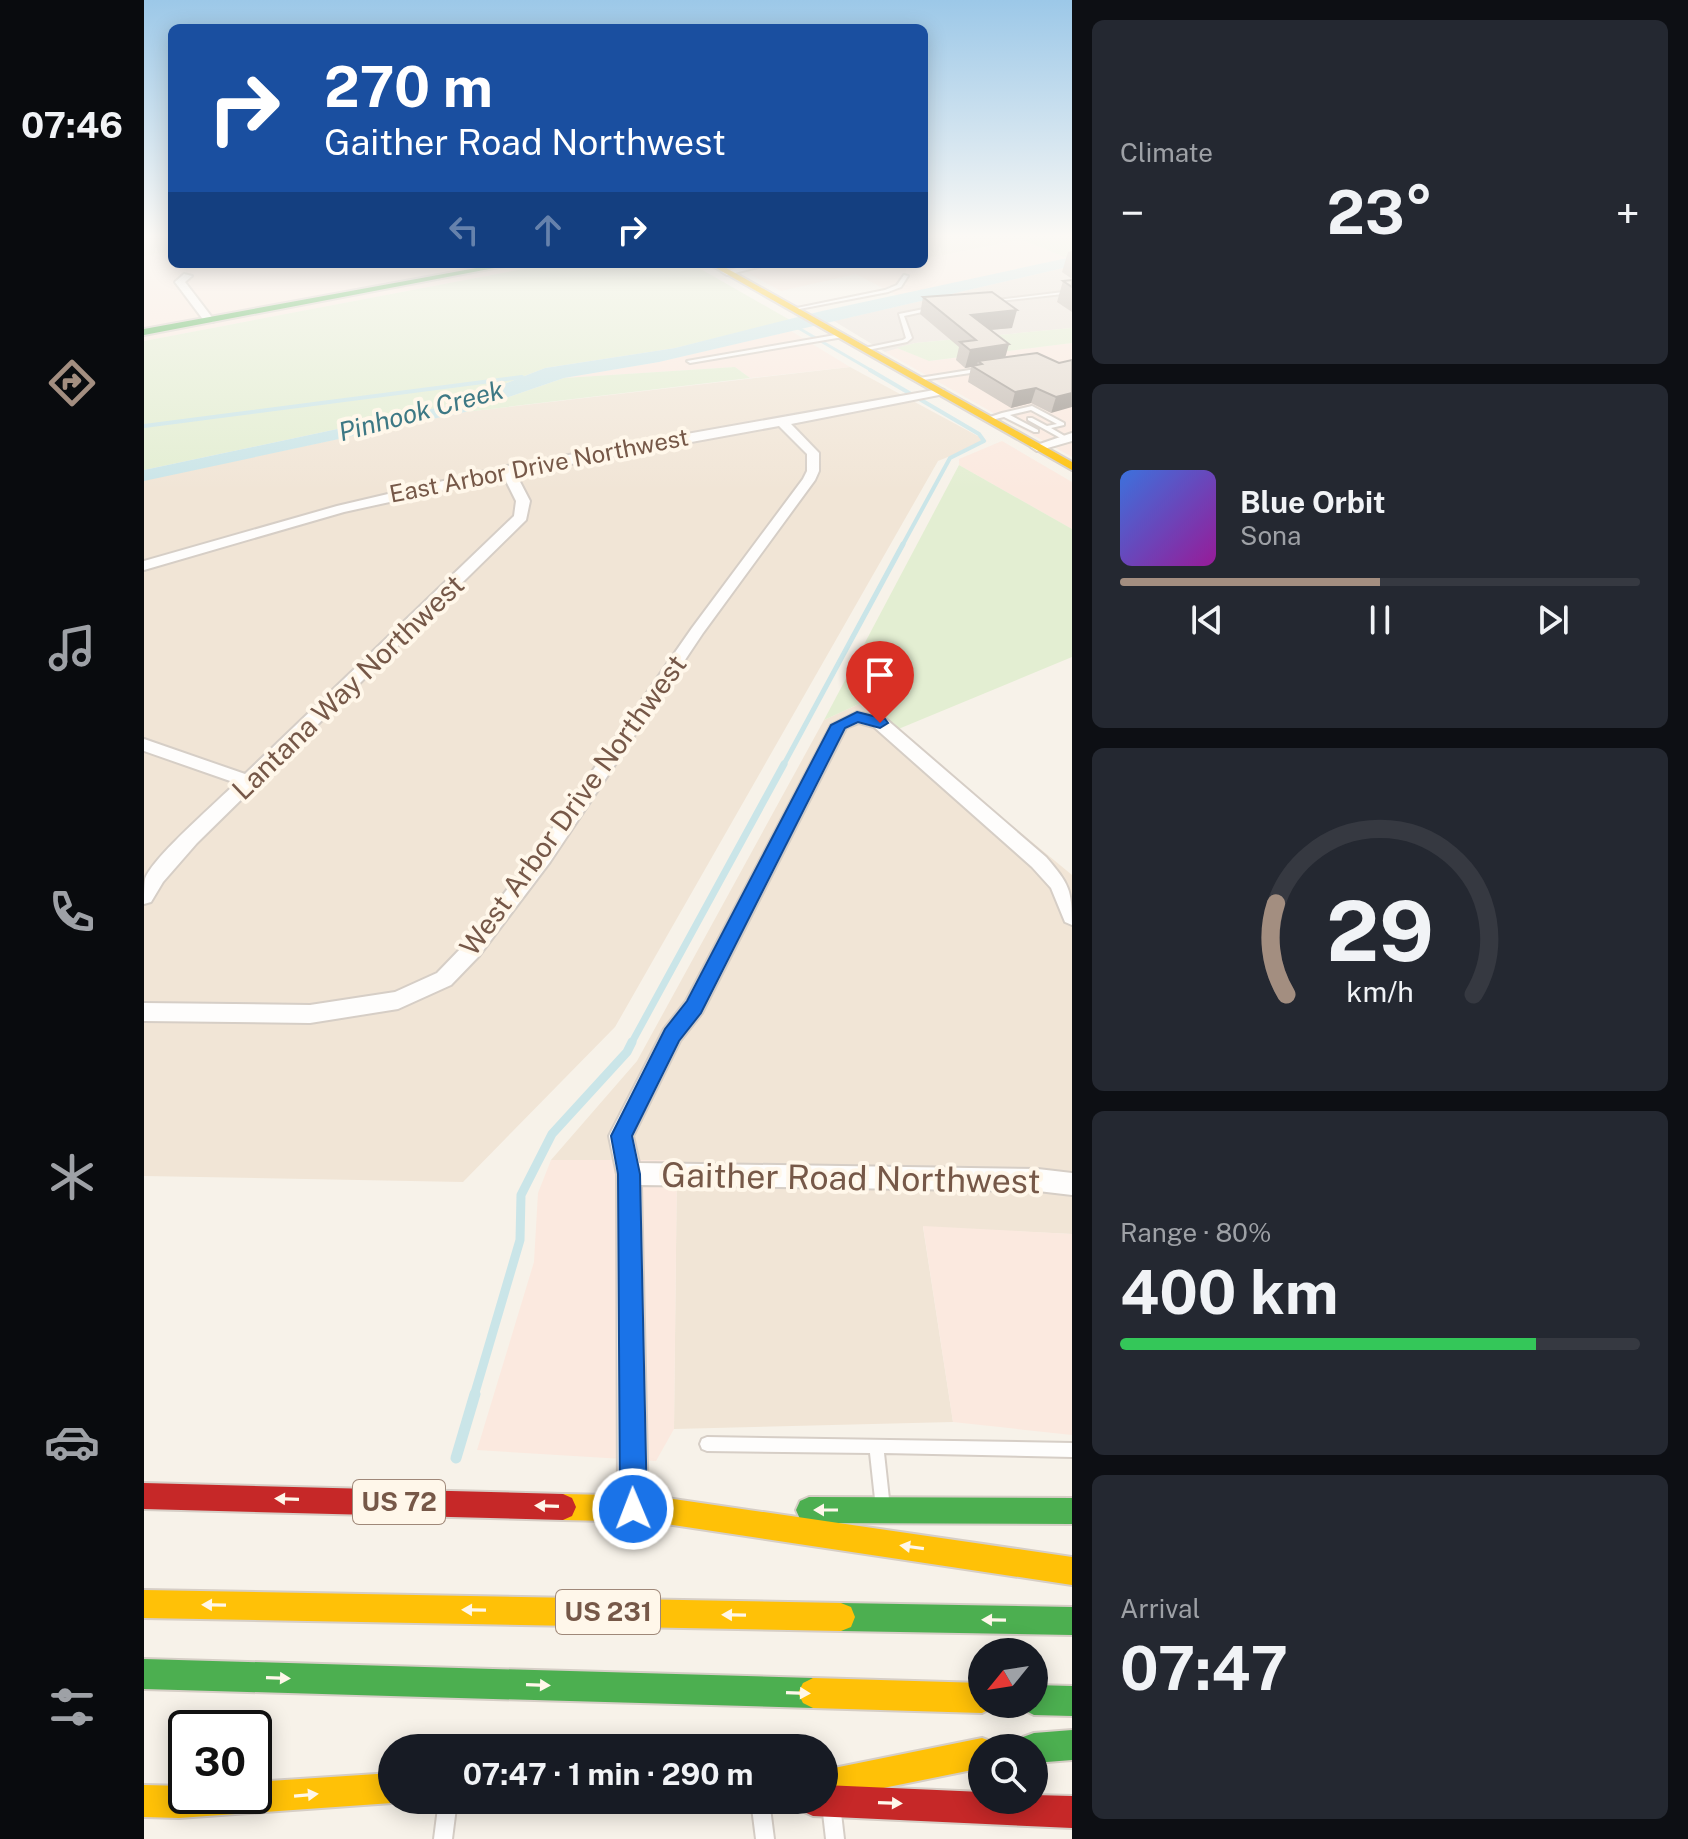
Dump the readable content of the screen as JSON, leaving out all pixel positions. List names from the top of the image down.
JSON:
{
  "streets": {
    "main road": ["US 72", "US 231"],
    "street": [
      "East Arbor Drive Northwest",
      "Lantana Way Northwest",
      "West Arbor Drive Northwest",
      "Gaither Road Northwest"
    ]
  },
  "crossings": [
    ["East Arbor Drive Northwest", "Lantana Way Northwest"],
    ["East Arbor Drive Northwest", "West Arbor Drive Northwest"],
    ["Gaither Road Northwest", "US 72"]
  ],
  "water": ["Pinhook Creek"],
  "north": "bottom left",
  "page": {
    "tabs": "07:46",
    "tile": [
      "Climate",
      ["Range · 80%", "400 km"],
      ["Arrival", "07:47"]
    ],
    "turn": ["270 m", "Gaither Road Northwest"],
    "heat": ["−", "23°", "+"],
    "song": ["Blue Orbit", "Sona"],
    "limit": "30",
    "trip": "07:47 · 1 min · 290 m",
    "gauge": ["29", "km/h"]
  }
}
